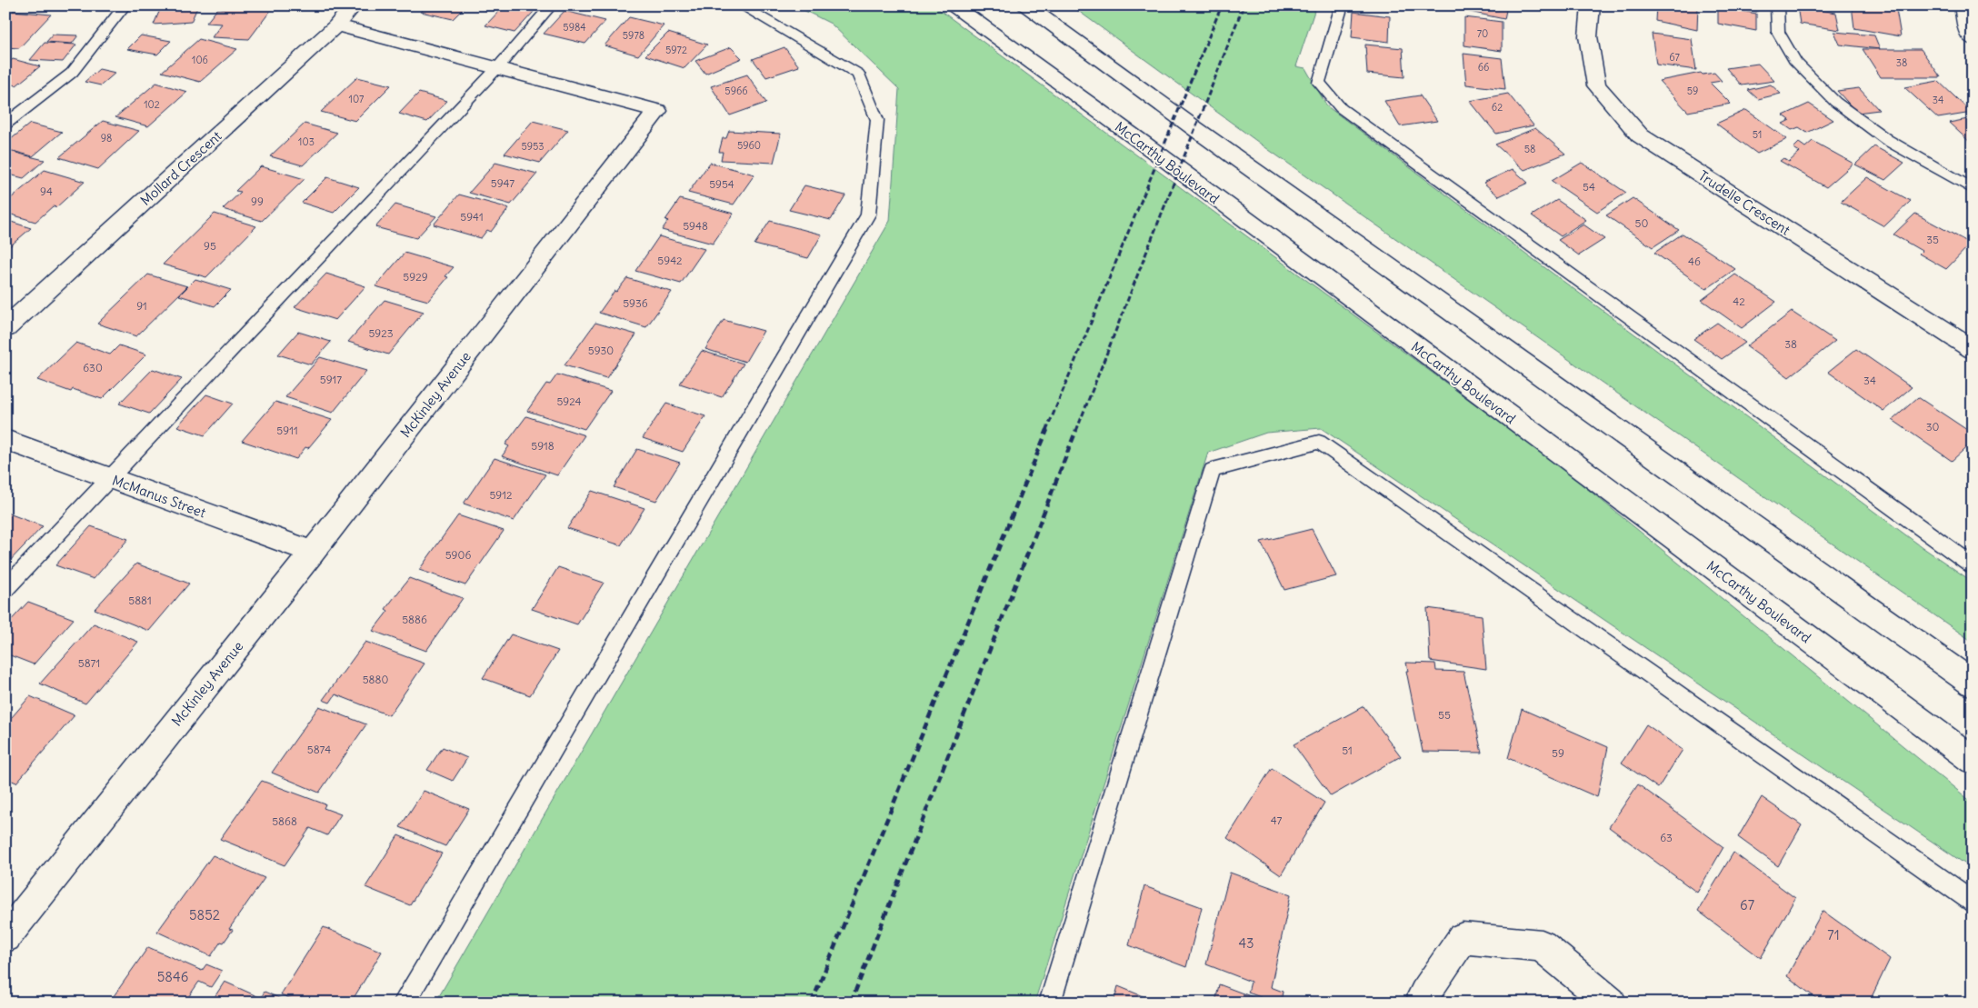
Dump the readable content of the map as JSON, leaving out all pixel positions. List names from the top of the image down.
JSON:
{
  "streets": {
    "street": [
      "McCarthy Boulevard",
      "Mollard Crescent",
      "Trudelle Crescent",
      "McKinley Avenue",
      "McManus Street"
    ]
  },
  "crossings": [
    ["Mollard Crescent", "McKinley Avenue"],
    ["McKinley Avenue", "McManus Street"]
  ],
  "house_numbers": [
    "5984",
    "70",
    "5978",
    "5972",
    "67",
    "106",
    "38",
    "66",
    "5966",
    "59",
    "107",
    "34",
    "102",
    "62",
    "51",
    "98",
    "103",
    "5960",
    "5953",
    "58",
    "5947",
    "5954",
    "54",
    "94",
    "99",
    "5941",
    "50",
    "5948",
    "35",
    "95",
    "5942",
    "46",
    "5929",
    "42",
    "5936",
    "91",
    "5923",
    "38",
    "5930",
    "630",
    "5917",
    "34",
    "5924",
    "30",
    "5911",
    "5918",
    "5912",
    "5906",
    "5881",
    "5886",
    "5871",
    "5880",
    "55",
    "5874",
    "51",
    "59",
    "47",
    "5868",
    "63",
    "67",
    "5852",
    "71",
    "43",
    "5846"
  ]
}
